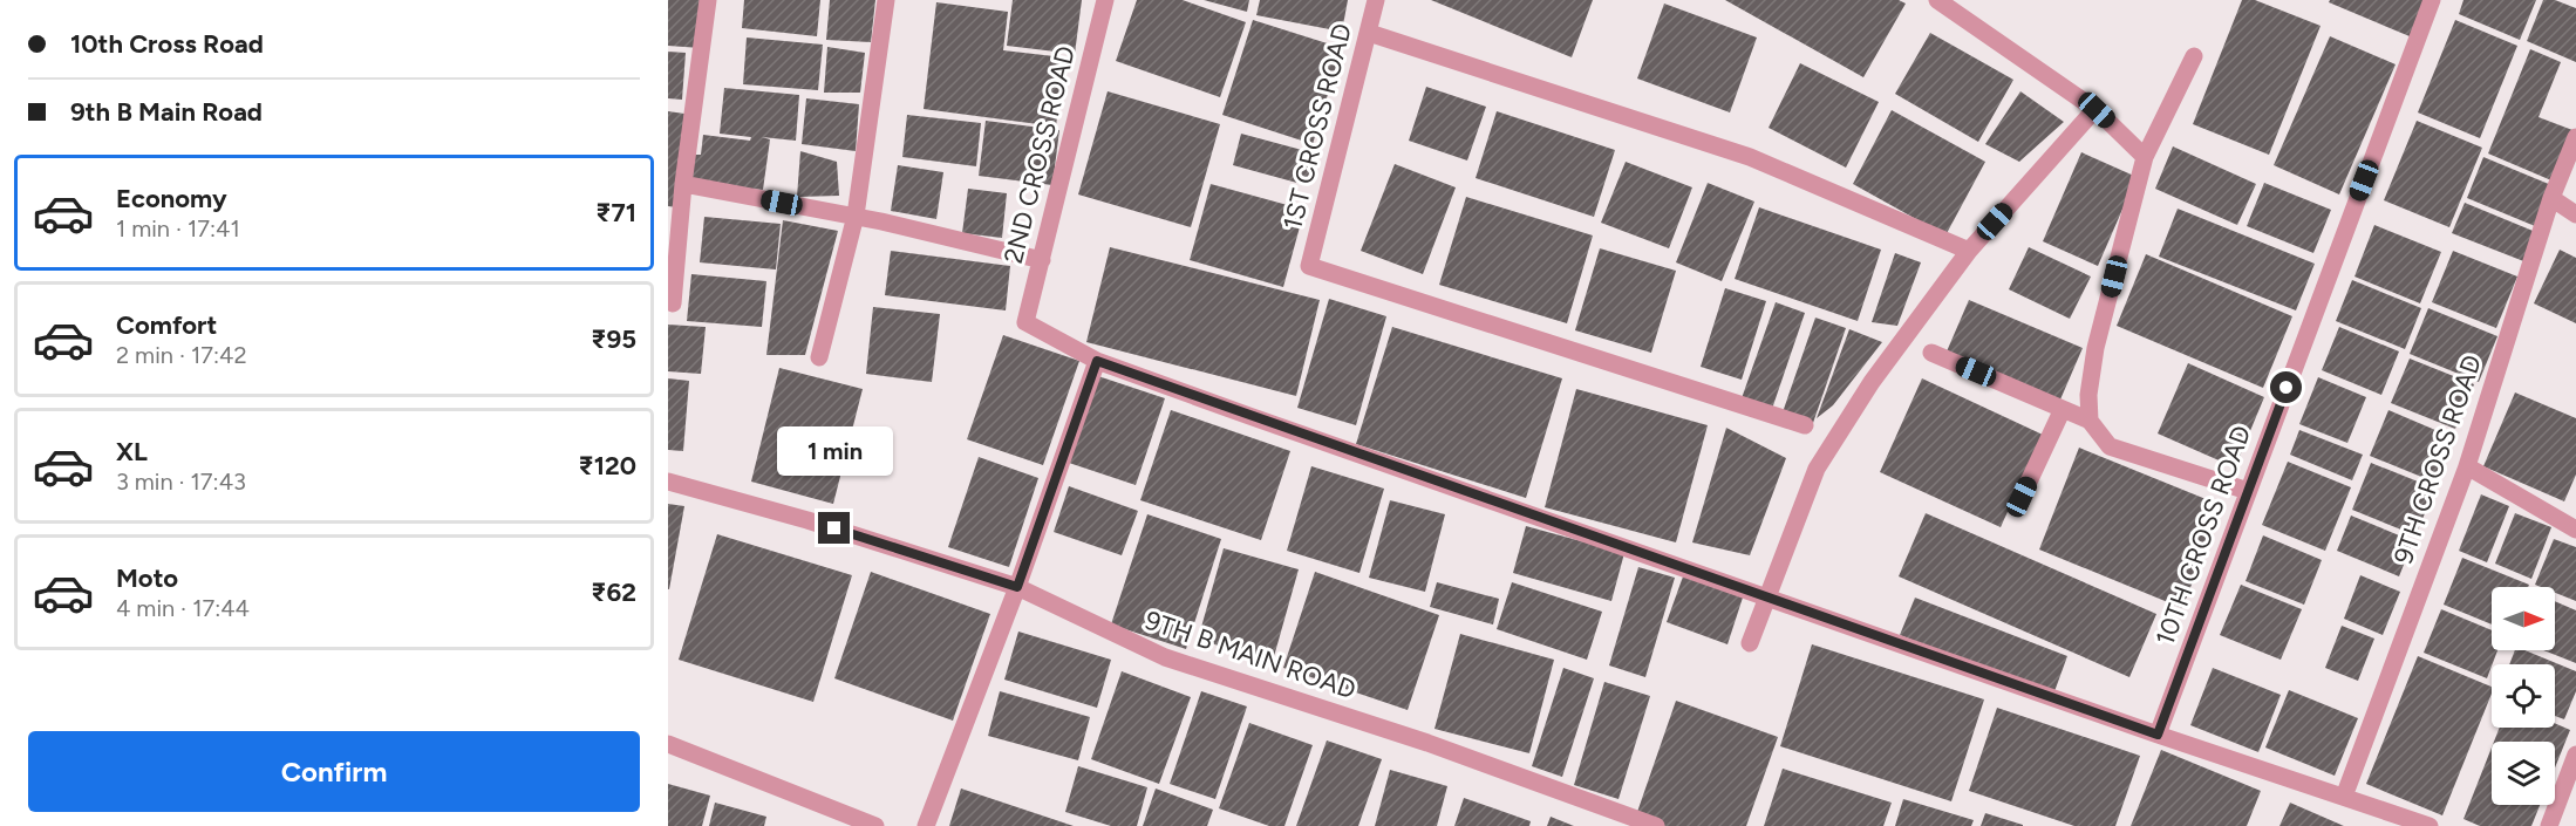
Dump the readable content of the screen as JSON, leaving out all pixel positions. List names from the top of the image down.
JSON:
{
  "streets": {
    "street": [
      "1ST CROSS ROAD",
      "2ND CROSS ROAD",
      "9TH CROSS ROAD",
      "10TH CROSS ROAD",
      "9TH B MAIN ROAD"
    ]
  },
  "north": "right",
  "page": {
    "banner": ["10th Cross Road", "9th B Main Road"],
    "list": [
      {
        "name": "Economy",
        "note": "1 min · 17:41",
        "value": "₹71"
      },
      {
        "name": "Comfort",
        "note": "2 min · 17:42",
        "value": "₹95"
      },
      {
        "name": "XL",
        "note": "3 min · 17:43",
        "value": "₹120"
      },
      {
        "name": "Moto",
        "note": "4 min · 17:44",
        "value": "₹62"
      }
    ],
    "bubble": "1 min",
    "buttons": "Confirm"
  }
}
